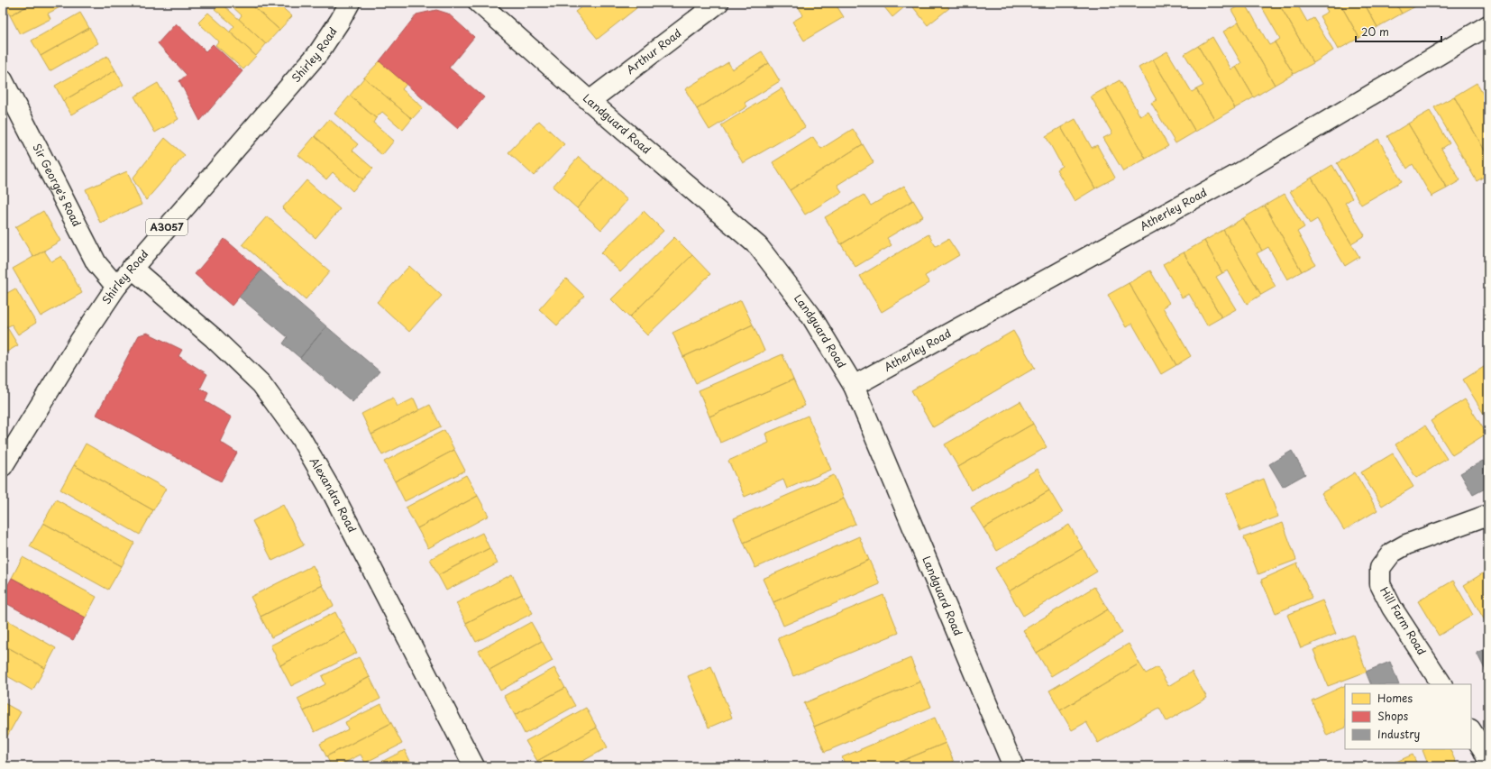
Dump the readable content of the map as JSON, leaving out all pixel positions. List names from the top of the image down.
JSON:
{
  "streets": {
    "street": [
      "Arthur Road",
      "Shirley Road",
      "Landguard Road",
      "Sir George's Road",
      "Atherley Road",
      "A3057",
      "Alexandra Road",
      "Hill Farm Road"
    ]
  },
  "crossings": [
    ["Arthur Road", "Landguard Road"],
    ["Shirley Road", "Sir George's Road"],
    ["Shirley Road", "Alexandra Road"],
    ["Landguard Road", "Atherley Road"]
  ],
  "legend": ["Homes", "Shops", "Industry"],
  "scale_bar": "20 m"
}
